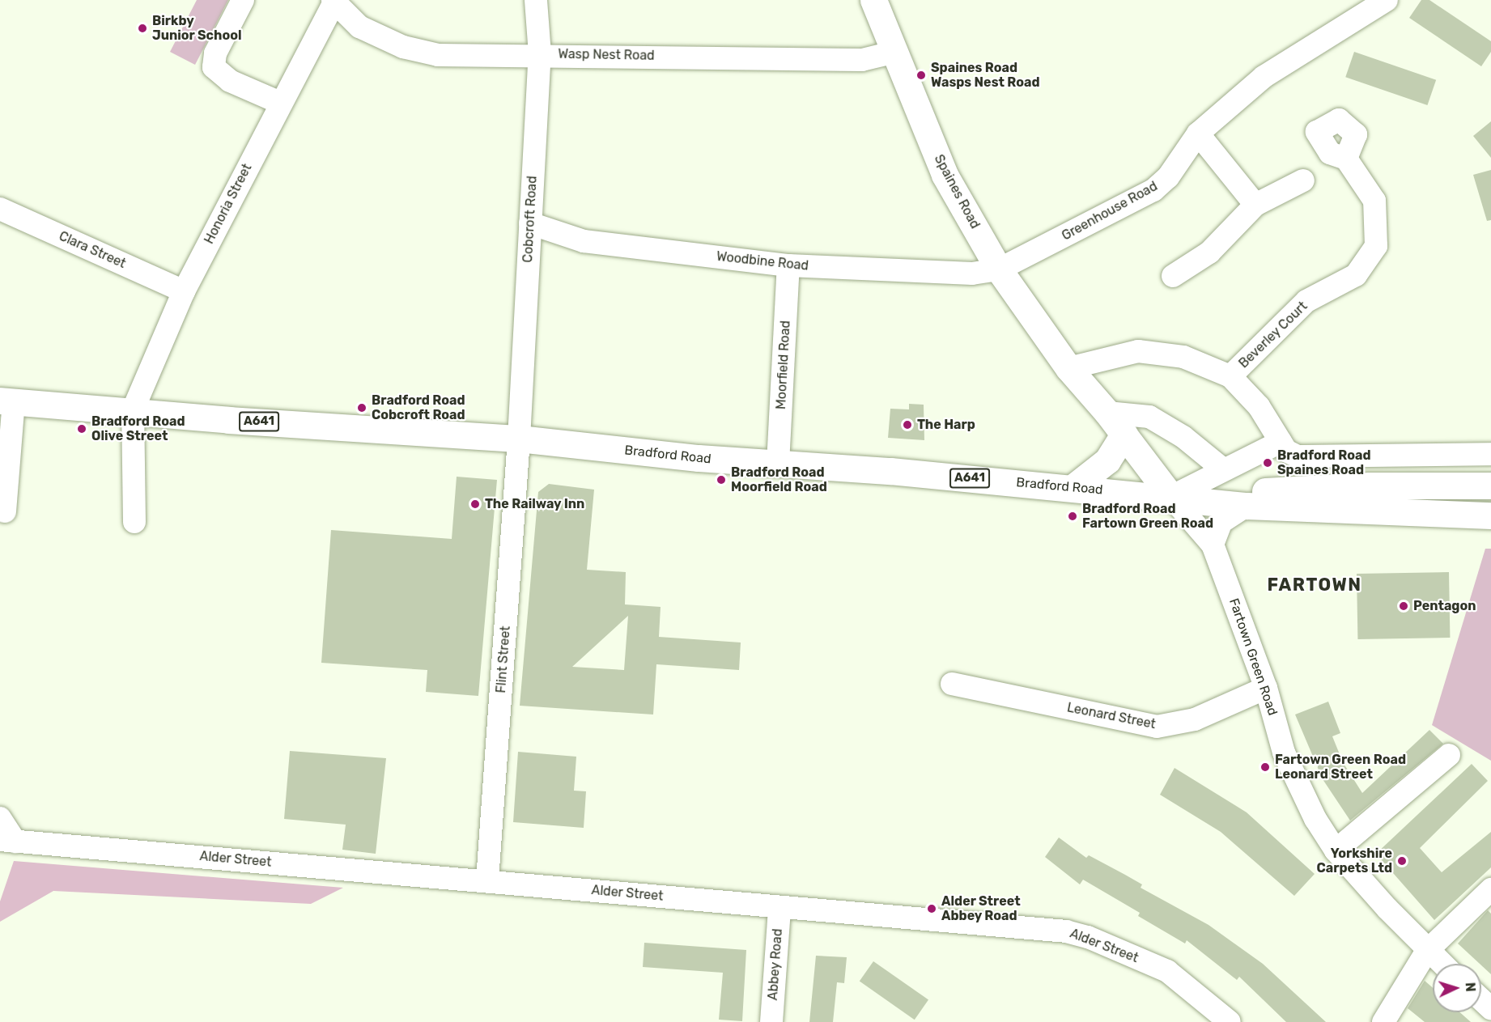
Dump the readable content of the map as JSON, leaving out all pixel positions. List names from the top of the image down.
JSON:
{
  "streets": {
    "main road": ["Spaines Road", "A641", "Bradford Road"],
    "street": [
      "Wasp Nest Road",
      "Honoria Street",
      "Greenhouse Road",
      "Cobcroft Road",
      "Clara Street",
      "Woodbine Road",
      "Beverley Court",
      "Moorfield Road",
      "Fartown Green Road",
      "Flint Street",
      "Leonard Street",
      "Alder Street",
      "Abbey Road"
    ]
  },
  "crossings": [
    ["Wasp Nest Road", "Spaines Road"],
    ["Wasp Nest Road", "Honoria Street"],
    ["Wasp Nest Road", "Cobcroft Road"],
    ["Spaines Road", "Greenhouse Road"],
    ["Spaines Road", "Woodbine Road"],
    ["Spaines Road", "A641"],
    ["Spaines Road", "Bradford Road"],
    ["Spaines Road", "Fartown Green Road"],
    ["Honoria Street", "Clara Street"],
    ["Honoria Street", "Bradford Road"],
    ["Greenhouse Road", "Woodbine Road"],
    ["Cobcroft Road", "Woodbine Road"],
    ["Cobcroft Road", "Bradford Road"],
    ["Cobcroft Road", "Flint Street"],
    ["Woodbine Road", "Moorfield Road"],
    ["Moorfield Road", "Bradford Road"],
    ["A641", "Bradford Road"],
    ["A641", "Fartown Green Road"],
    ["Bradford Road", "Fartown Green Road"],
    ["Bradford Road", "Flint Street"],
    ["Fartown Green Road", "Leonard Street"],
    ["Flint Street", "Alder Street"],
    ["Alder Street", "Abbey Road"]
  ],
  "districts": ["FARTOWN"],
  "places": [
    "Birkby Junior School",
    "Spaines Road Wasps Nest Road",
    "Bradford Road Cobcroft Road",
    "The Harp",
    "Bradford Road Olive Street",
    "Bradford Road Spaines Road",
    "Bradford Road Moorfield Road",
    "The Railway Inn",
    "Bradford Road Fartown Green Road",
    "Pentagon",
    "Fartown Green Road Leonard Street",
    "Yorkshire Carpets Ltd",
    "Alder Street Abbey Road"
  ],
  "north": "right"
}
